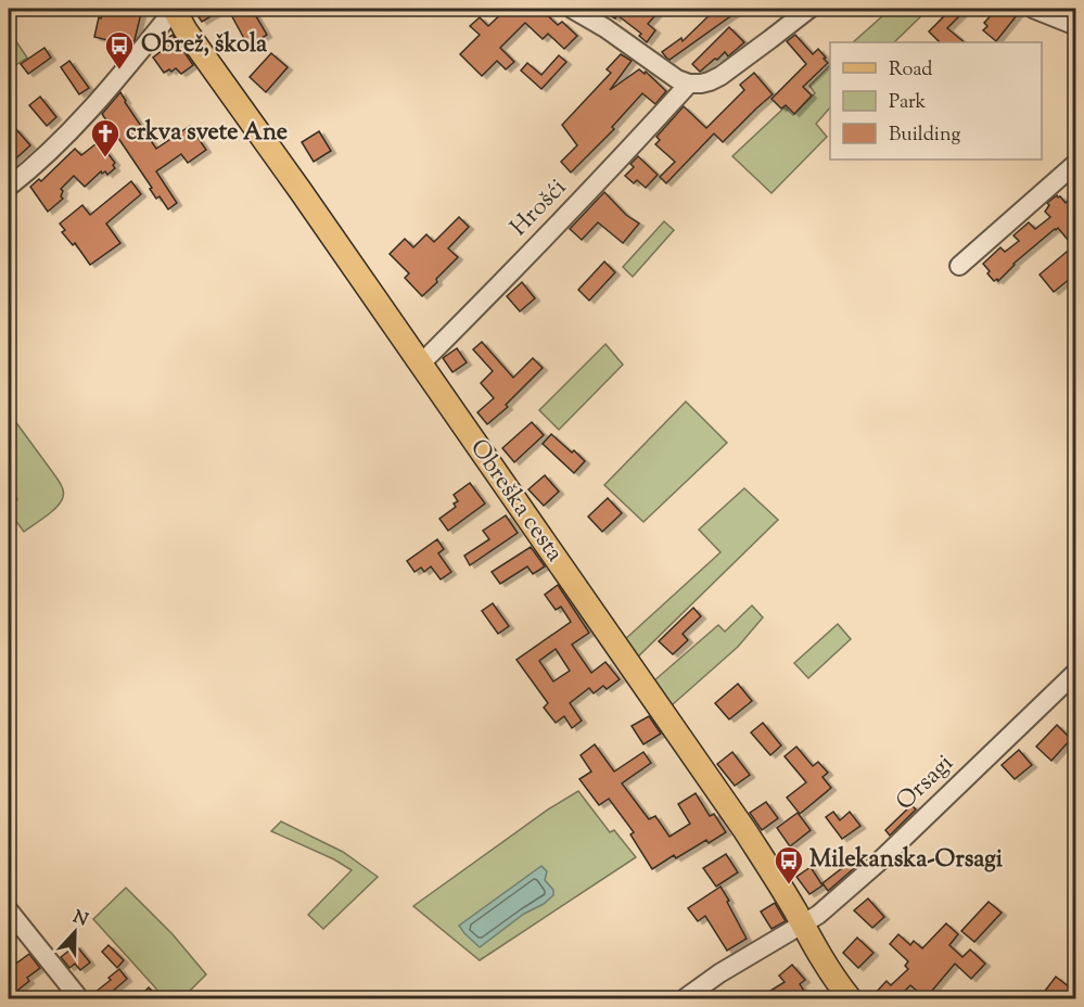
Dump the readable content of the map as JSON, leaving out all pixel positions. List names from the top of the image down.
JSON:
{
  "streets": {
    "main road": ["Obreška cesta"],
    "street": ["Hrošći", "Orsagi"]
  },
  "crossings": [
    ["Hrošći", "Obreška cesta"],
    ["Obreška cesta", "Orsagi"]
  ],
  "places": {
    "bus stop": ["Obrež, škola", "Milekanska-Orsagi"],
    "church": ["crkva svete Ane"]
  },
  "legend": ["Road", "Park", "Building"],
  "north": "top"
}
